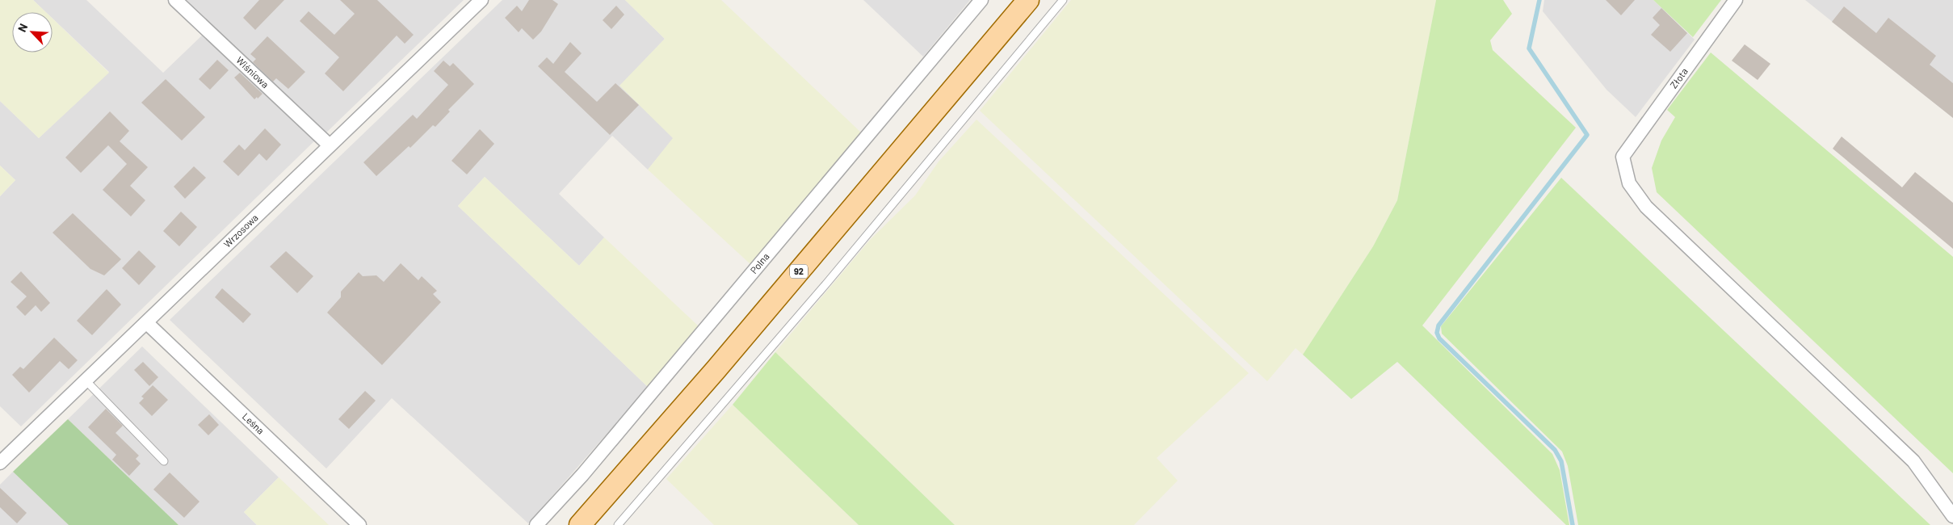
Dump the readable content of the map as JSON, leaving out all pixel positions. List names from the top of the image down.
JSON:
{
  "streets": {
    "main road": ["92"],
    "street": [
      "Wiśniowa",
      "Złota",
      "Wrzosowa",
      "Polna",
      "Leśna"
    ]
  },
  "crossings": [
    ["Wiśniowa", "Wrzosowa"],
    ["Wrzosowa", "Leśna"]
  ],
  "north": "top left"
}
